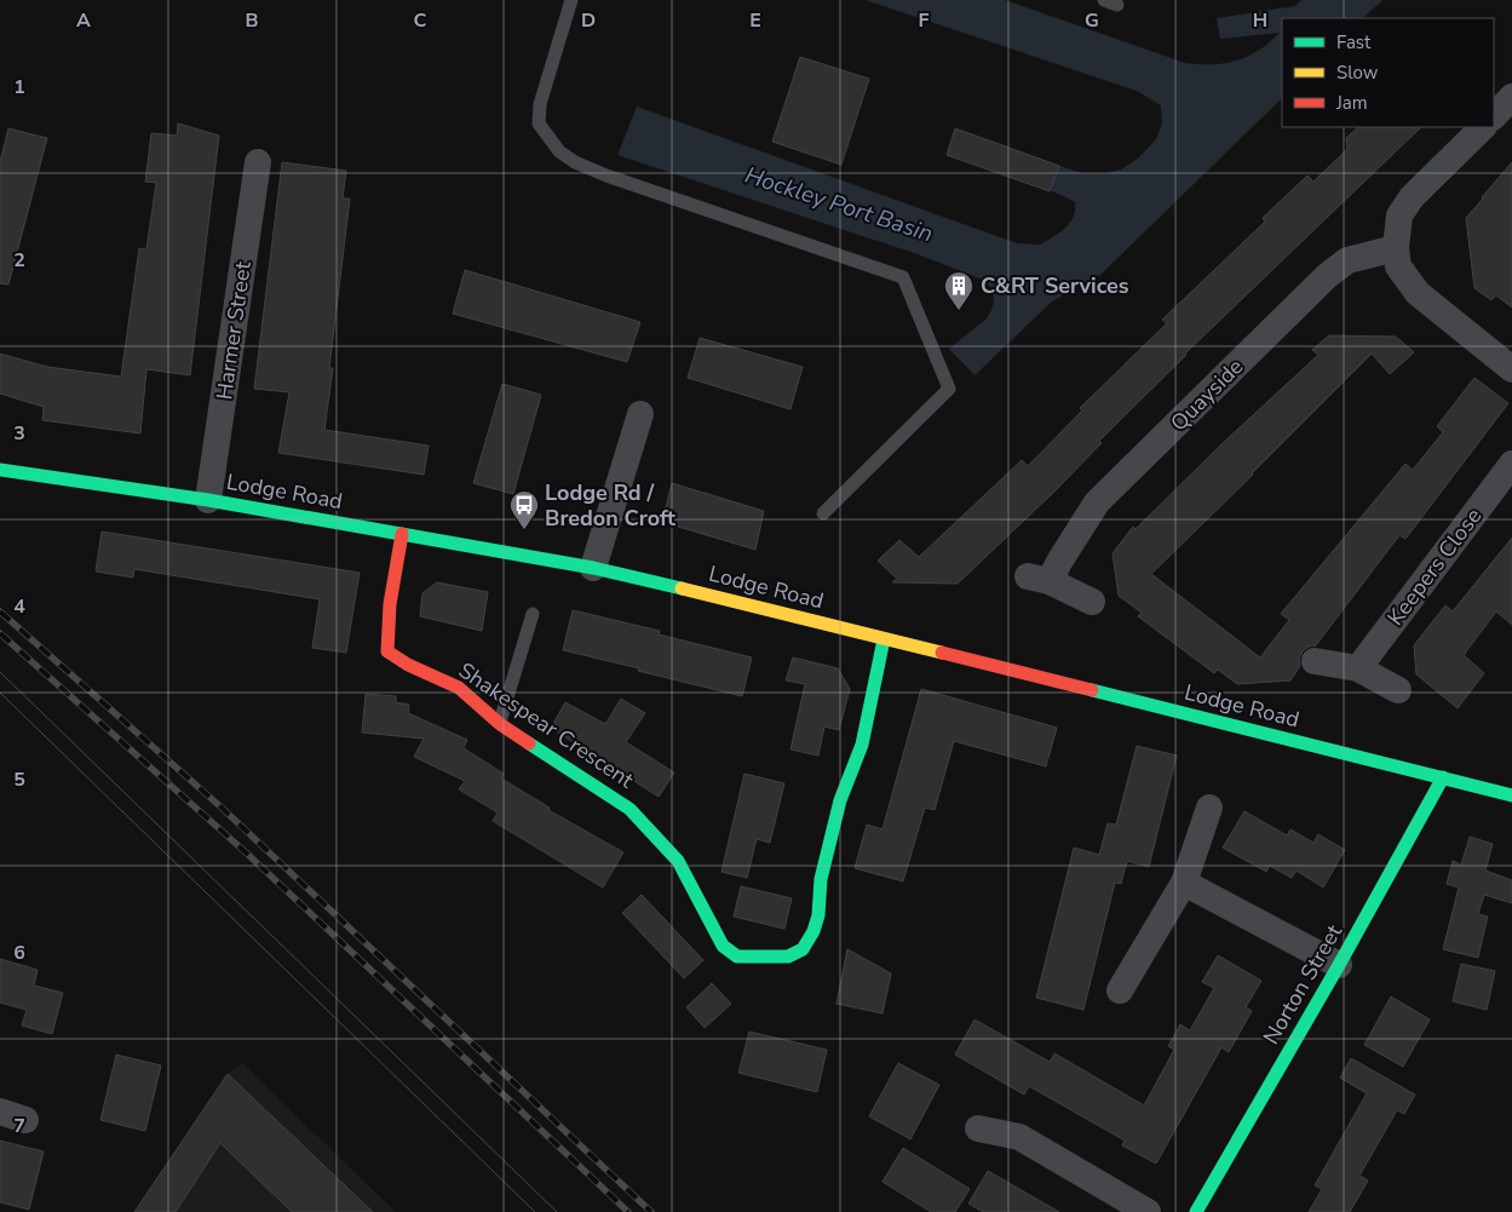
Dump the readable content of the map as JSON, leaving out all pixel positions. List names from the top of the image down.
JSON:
{
  "streets": {
    "street": [
      "Harmer Street",
      "Quayside",
      "Lodge Road",
      "Keepers Close",
      "Shakespear Crescent",
      "Norton Street"
    ]
  },
  "crossings": [
    ["Harmer Street", "Lodge Road"],
    ["Lodge Road", "Shakespear Crescent"],
    ["Lodge Road", "Norton Street"]
  ],
  "water": ["Hockley Port Basin"],
  "places": {
    "building": ["C&RT Services"],
    "bus stop": ["Lodge Rd / Bredon Croft"]
  },
  "legend": ["Fast", "Slow", "Jam"],
  "grid": {
    "columns": [
      "A",
      "B",
      "C",
      "D",
      "E",
      "F",
      "G",
      "H"
    ],
    "rows": [
      "1",
      "2",
      "3",
      "4",
      "5",
      "6",
      "7"
    ]
  }
}
